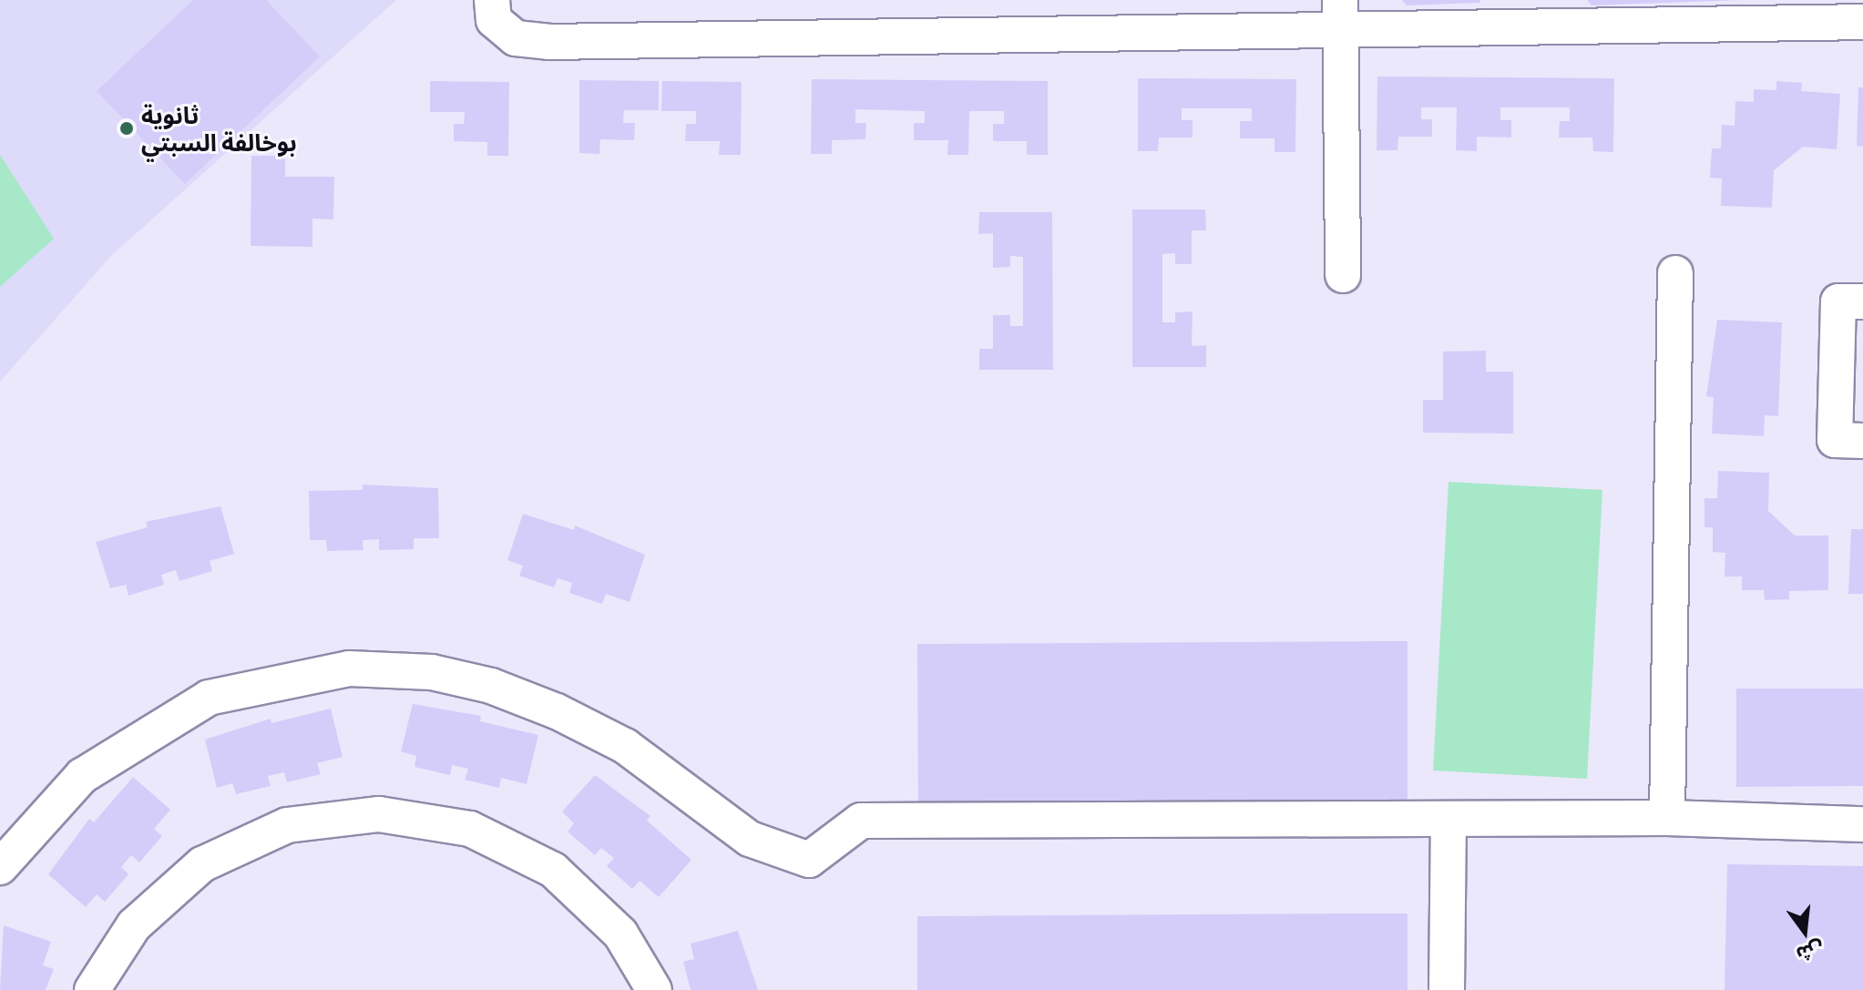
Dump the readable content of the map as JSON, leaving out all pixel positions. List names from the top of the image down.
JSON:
{
  "places": ["ثانوية بوخالفة السبتي"],
  "north": "bottom"
}
